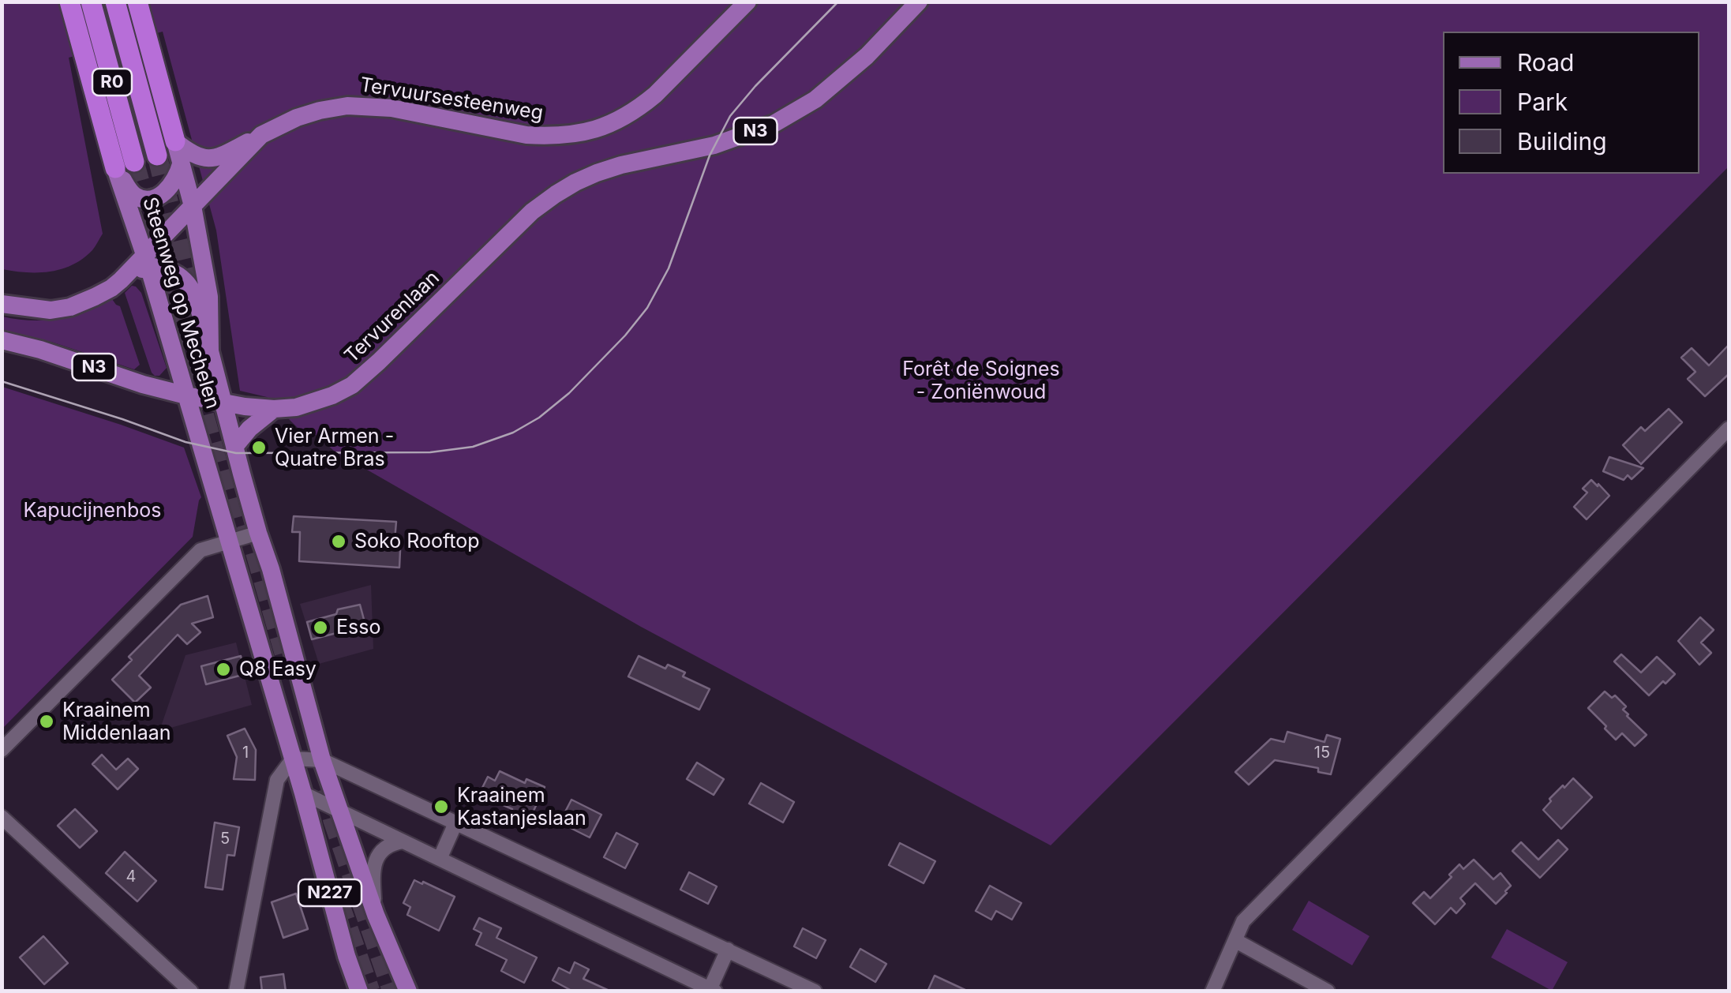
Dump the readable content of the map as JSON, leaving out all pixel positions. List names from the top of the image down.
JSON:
{
  "streets": {
    "highway": ["R0"],
    "main road": [
      "Tervuursesteenweg",
      "N3",
      "Steenweg op Mechelen",
      "Tervurenlaan",
      "N227"
    ]
  },
  "crossings": [
    ["R0", "Steenweg op Mechelen"],
    ["Tervuursesteenweg", "Steenweg op Mechelen"],
    ["Tervuursesteenweg", "N227"],
    ["Steenweg op Mechelen", "Tervurenlaan"],
    ["Steenweg op Mechelen", "N227"]
  ],
  "parks": ["Forêt de Soignes - Zoniënwoud", "Kapucijnenbos"],
  "places": [
    "Vier Armen - Quatre Bras",
    "Soko Rooftop",
    "Esso",
    "Q8 Easy",
    "Kraainem Middenlaan",
    "Kraainem Kastanjeslaan"
  ],
  "house_numbers": [
    "1",
    "15",
    "5",
    "4"
  ],
  "legend": ["Road", "Park", "Building"]
}
